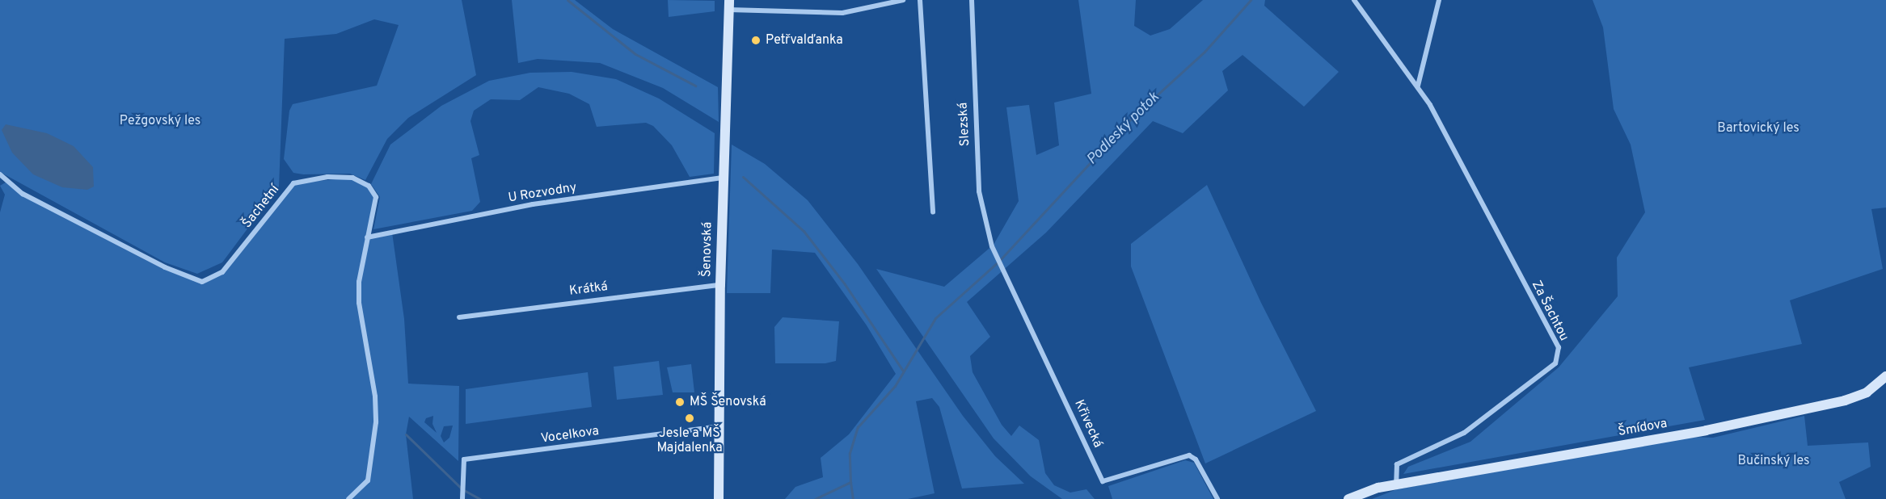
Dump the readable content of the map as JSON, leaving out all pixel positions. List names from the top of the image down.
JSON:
{
  "streets": {
    "street": [
      "Slezská",
      "U Rozvodny",
      "Šachetní",
      "Šenovská",
      "Krátká",
      "Za Šachtou",
      "Křivecká",
      "Šmídova",
      "Vocelkova"
    ]
  },
  "crossings": [
    ["Slezská", "Křivecká"],
    ["U Rozvodny", "Šachetní"],
    ["U Rozvodny", "Šenovská"],
    ["Šenovská", "Krátká"],
    ["Šenovská", "Vocelkova"],
    ["Za Šachtou", "Šmídova"]
  ],
  "water": ["Podleský potok"],
  "parks": ["Pežgovský les", "Bartovický les", "Bučinský les"],
  "places": ["Petřvalďanka", "MŠ Šenovská", "Jesle a MŠ Majdalenka"]
}
